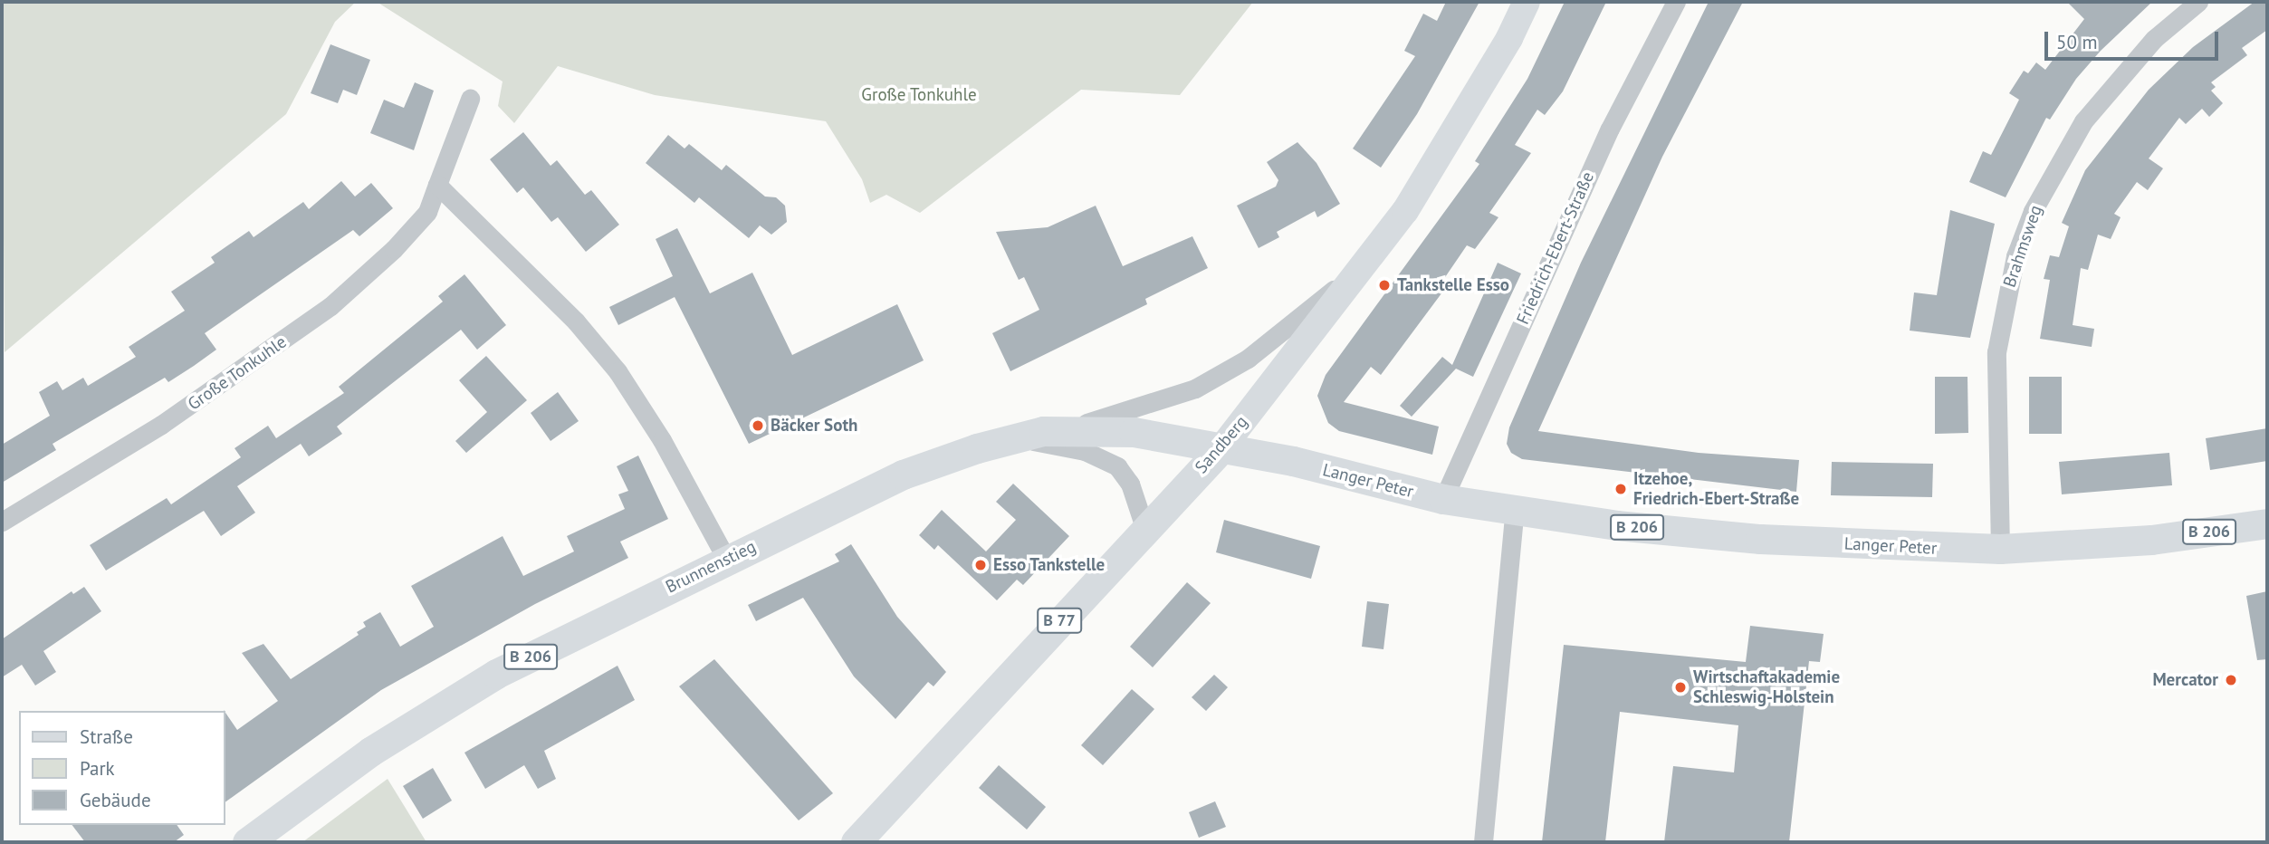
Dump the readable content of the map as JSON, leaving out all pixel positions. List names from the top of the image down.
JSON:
{
  "streets": {
    "main road": [
      "Sandberg",
      "Langer Peter",
      "B 206",
      "Brunnenstieg",
      "B 77"
    ],
    "street": ["Brahmsweg", "Friedrich-Ebert-Straße", "Große Tonkuhle"]
  },
  "crossings": [
    ["Brahmsweg", "Langer Peter"],
    ["Friedrich-Ebert-Straße", "Langer Peter"],
    ["Sandberg", "Langer Peter"],
    ["Sandberg", "Brunnenstieg"],
    ["Langer Peter", "Brunnenstieg"]
  ],
  "parks": ["Große Tonkuhle"],
  "places": [
    "Tankstelle Esso",
    "Bäcker Soth",
    "Itzehoe, Friedrich-Ebert-Straße",
    "Esso Tankstelle",
    "Mercator",
    "Wirtschaftakademie Schleswig-Holstein"
  ],
  "legend": ["Straße", "Park", "Gebäude"],
  "scale_bar": "50 m"
}
